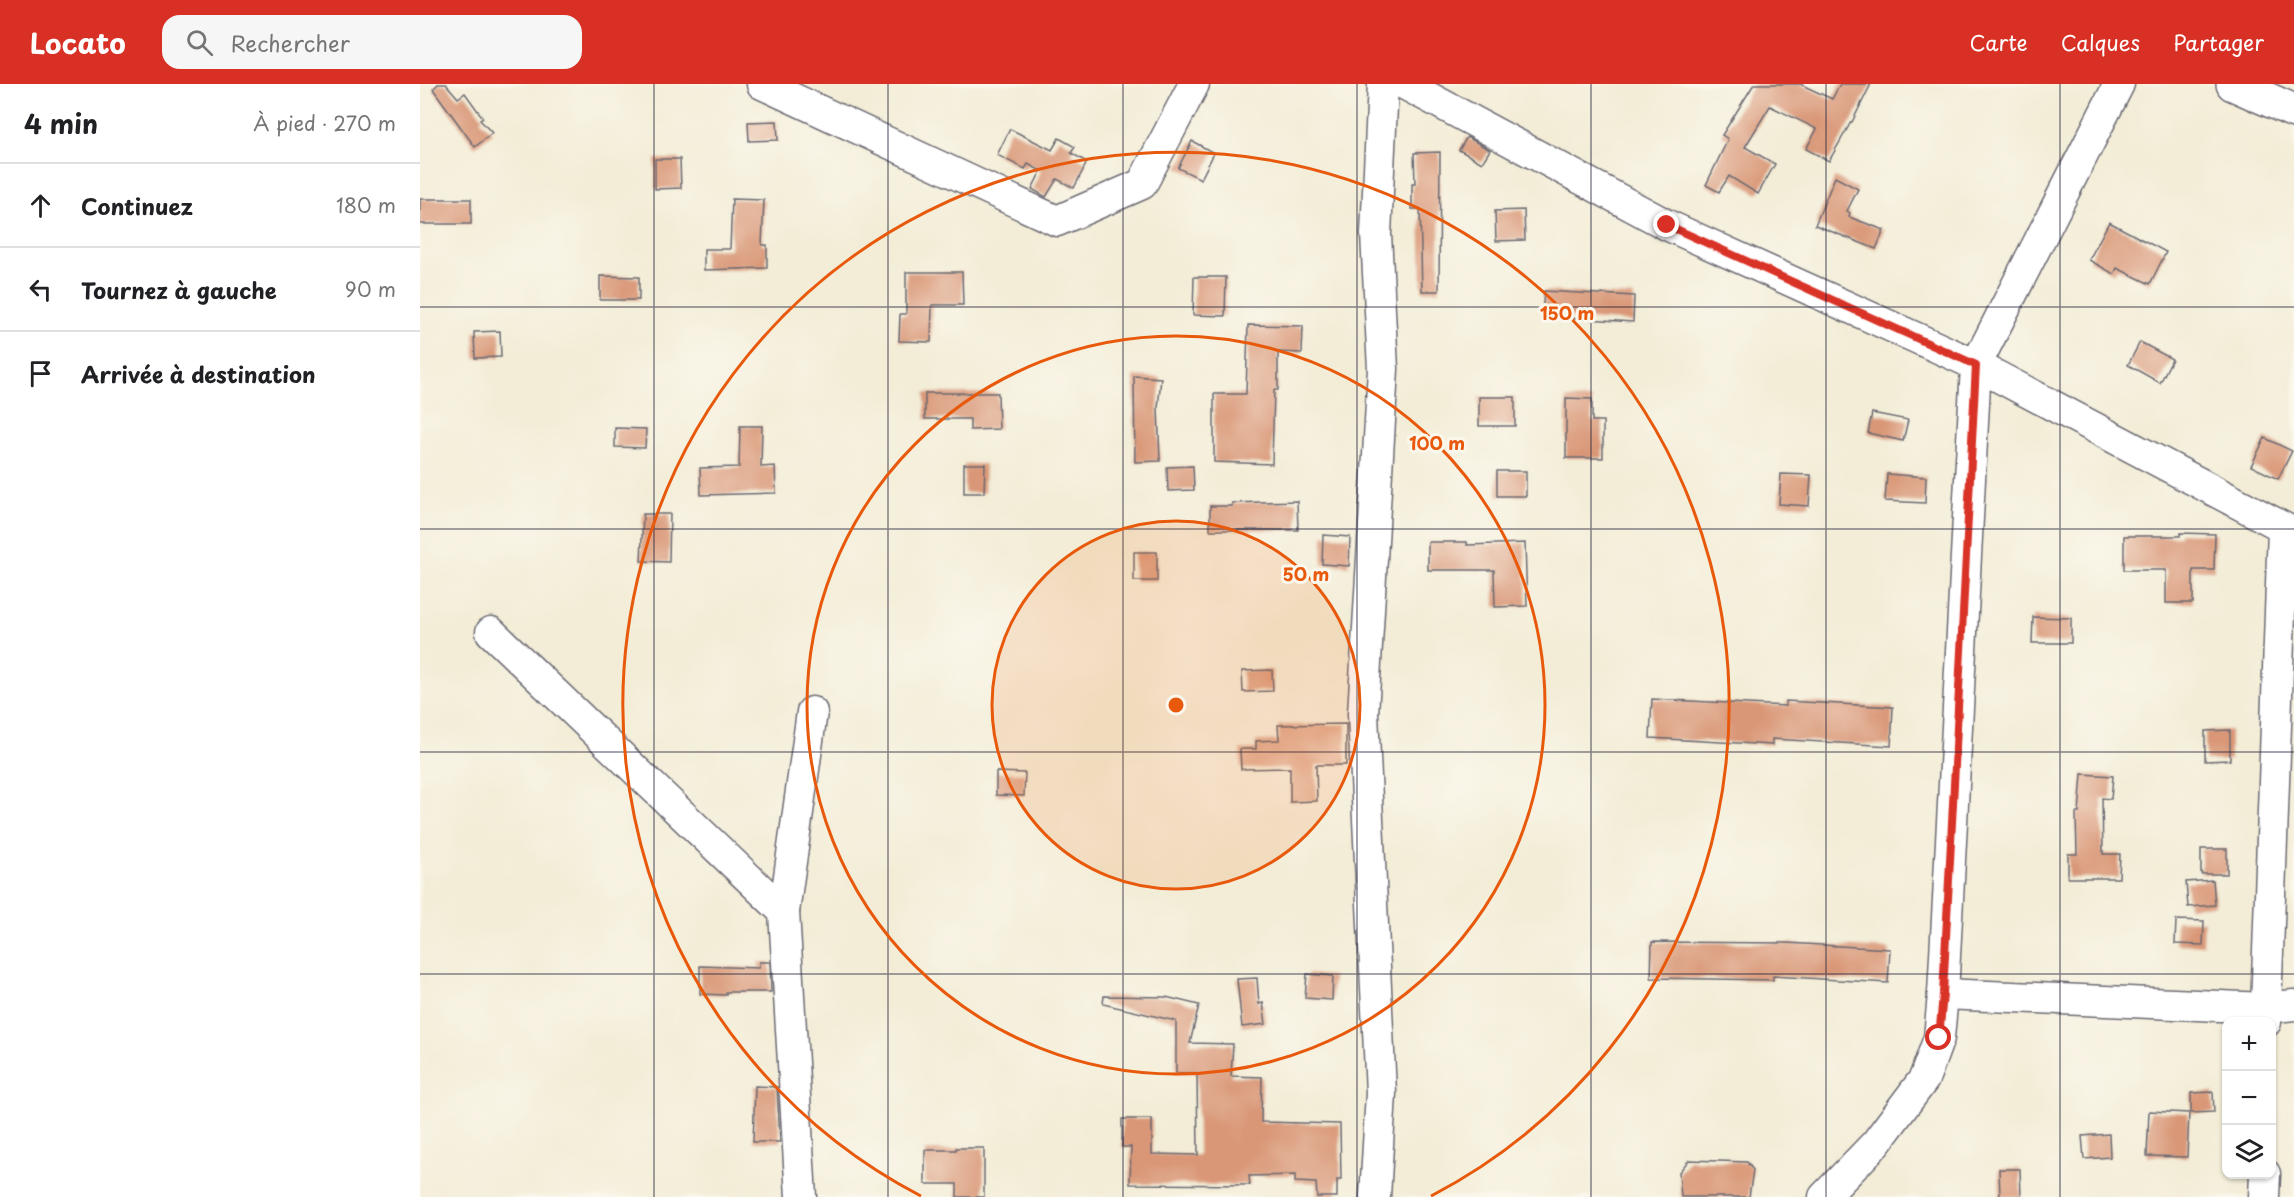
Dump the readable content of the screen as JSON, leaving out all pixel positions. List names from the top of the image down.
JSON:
{
  "page": {
    "header": "Locato",
    "search": "Rechercher",
    "nav": ["Carte", "Calques", "Partager"],
    "heading": ["4 min", "À pied · 270 m"],
    "list": [
      ["Continuez", "180 m"],
      ["Tournez à gauche", "90 m"],
      "Arrivée à destination"
    ],
    "map_buttons": ["+", "−"]
  },
  "rings": ["150 m", "100 m", "50 m"]
}
